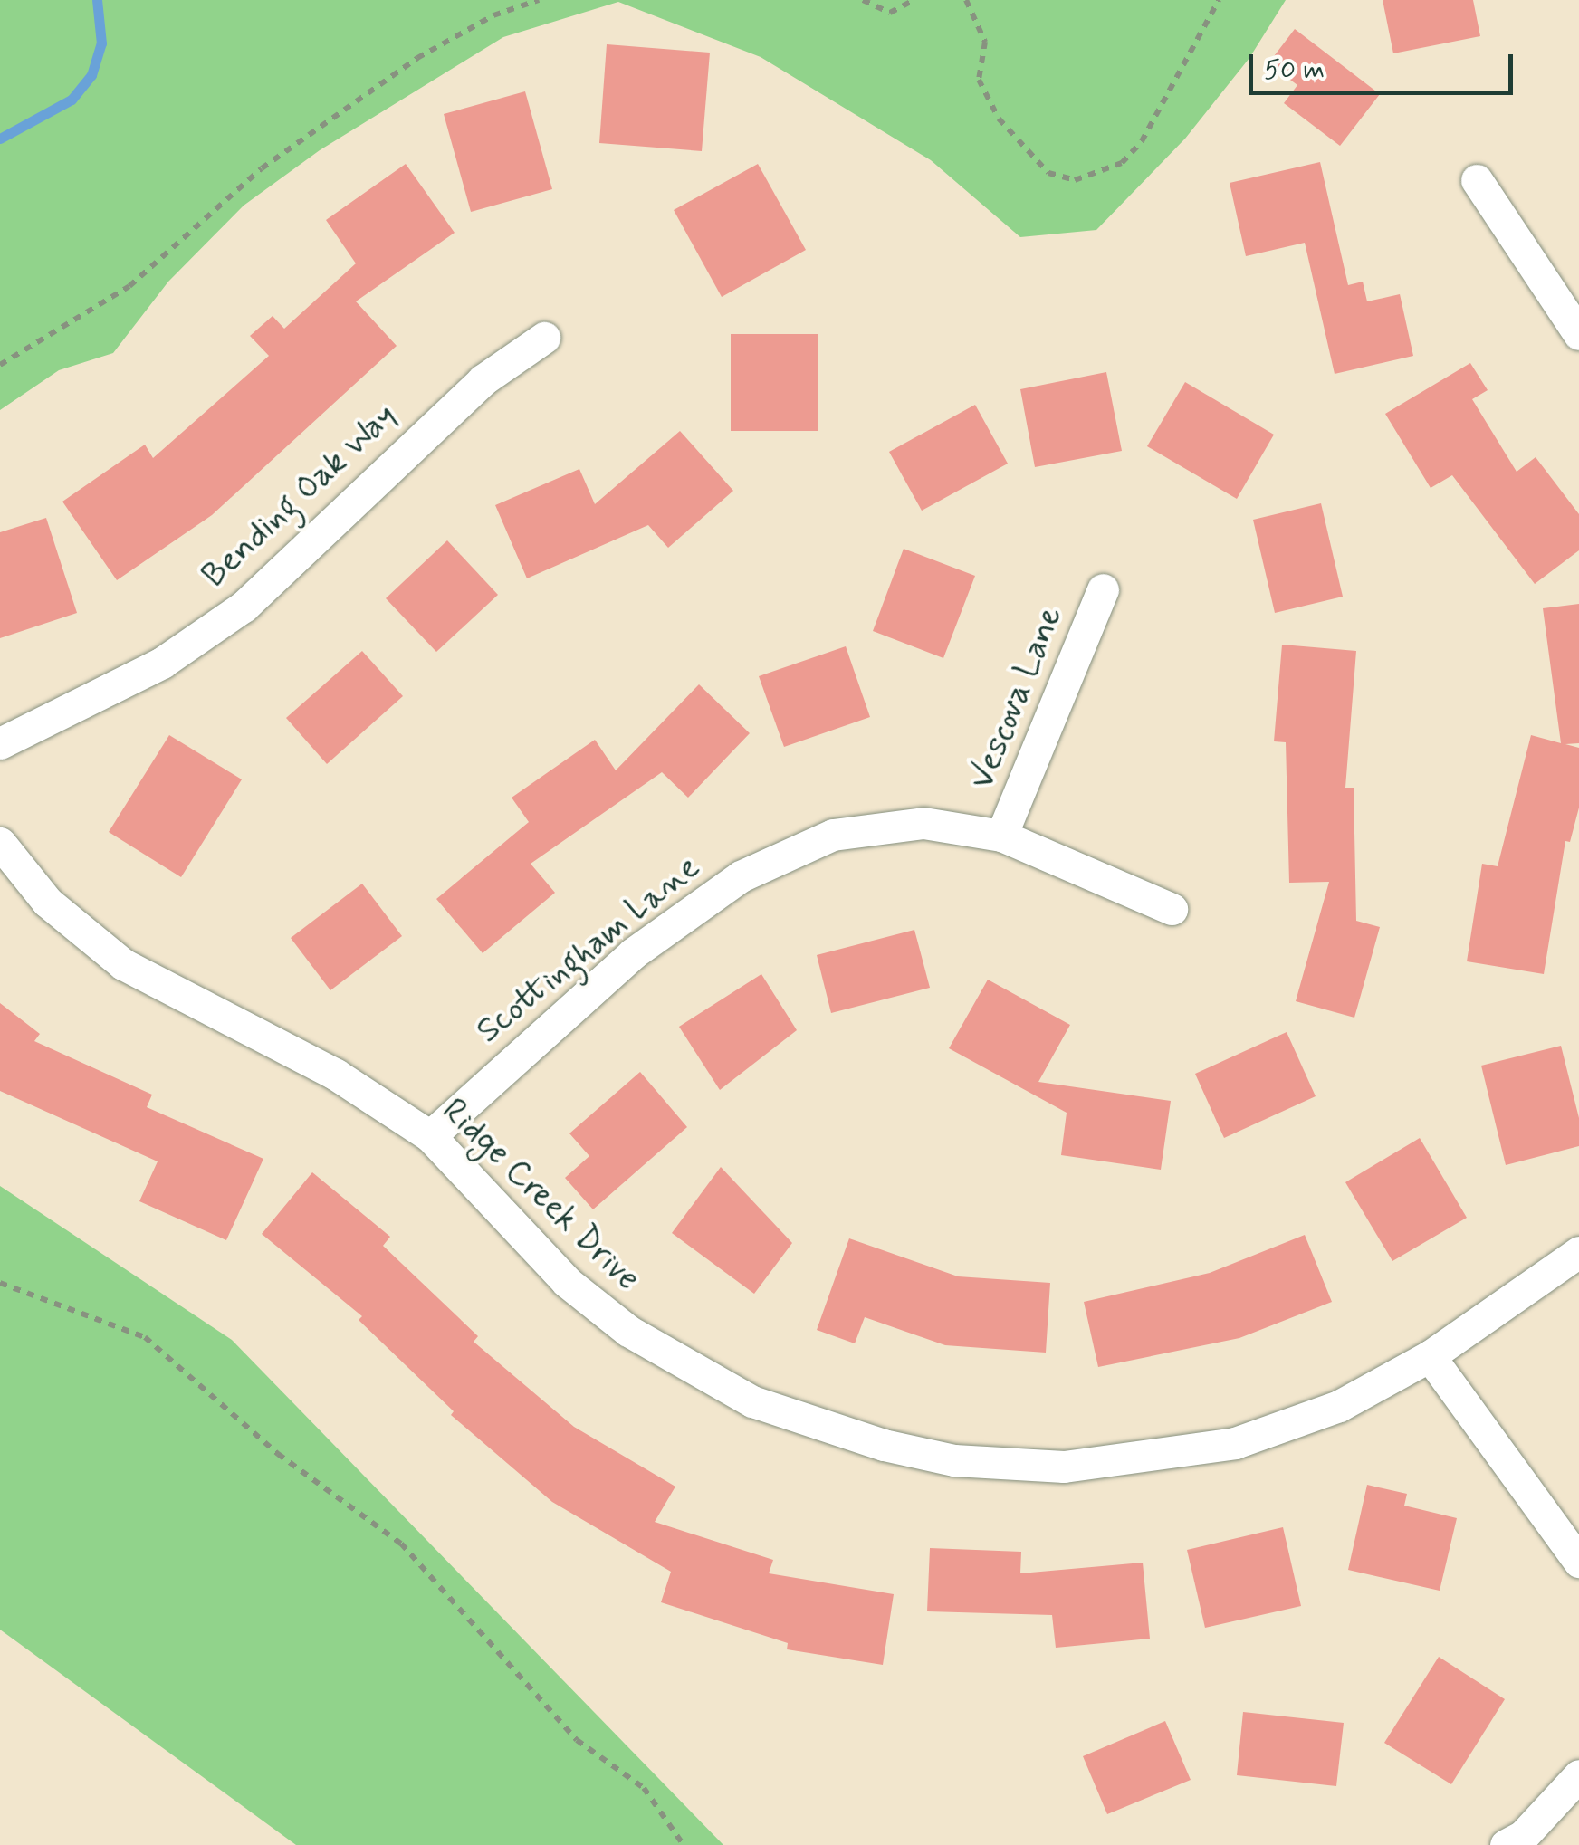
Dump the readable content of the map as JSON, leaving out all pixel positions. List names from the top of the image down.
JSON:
{
  "streets": {
    "street": [
      "Bending Oak Way",
      "Vescova Lane",
      "Scottingham Lane",
      "Ridge Creek Drive"
    ]
  },
  "crossings": [
    ["Vescova Lane", "Scottingham Lane"],
    ["Scottingham Lane", "Ridge Creek Drive"]
  ],
  "scale_bar": "50 m"
}
